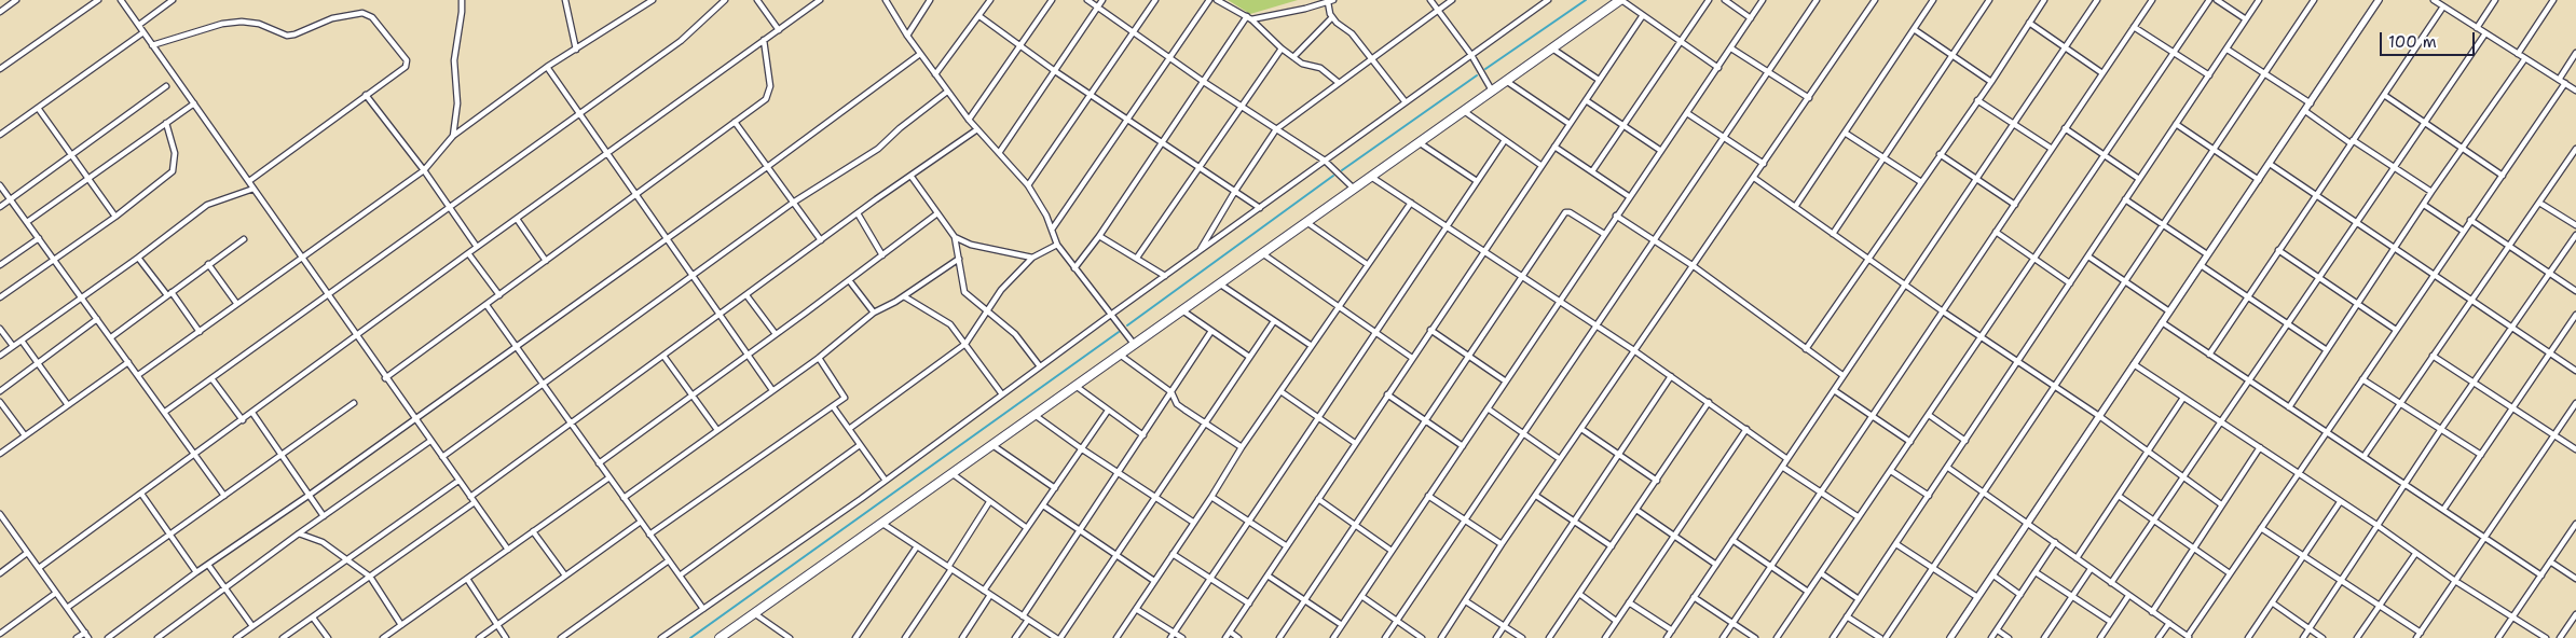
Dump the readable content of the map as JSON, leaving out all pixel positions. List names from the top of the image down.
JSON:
{
  "scale_bar": "100 m"
}
